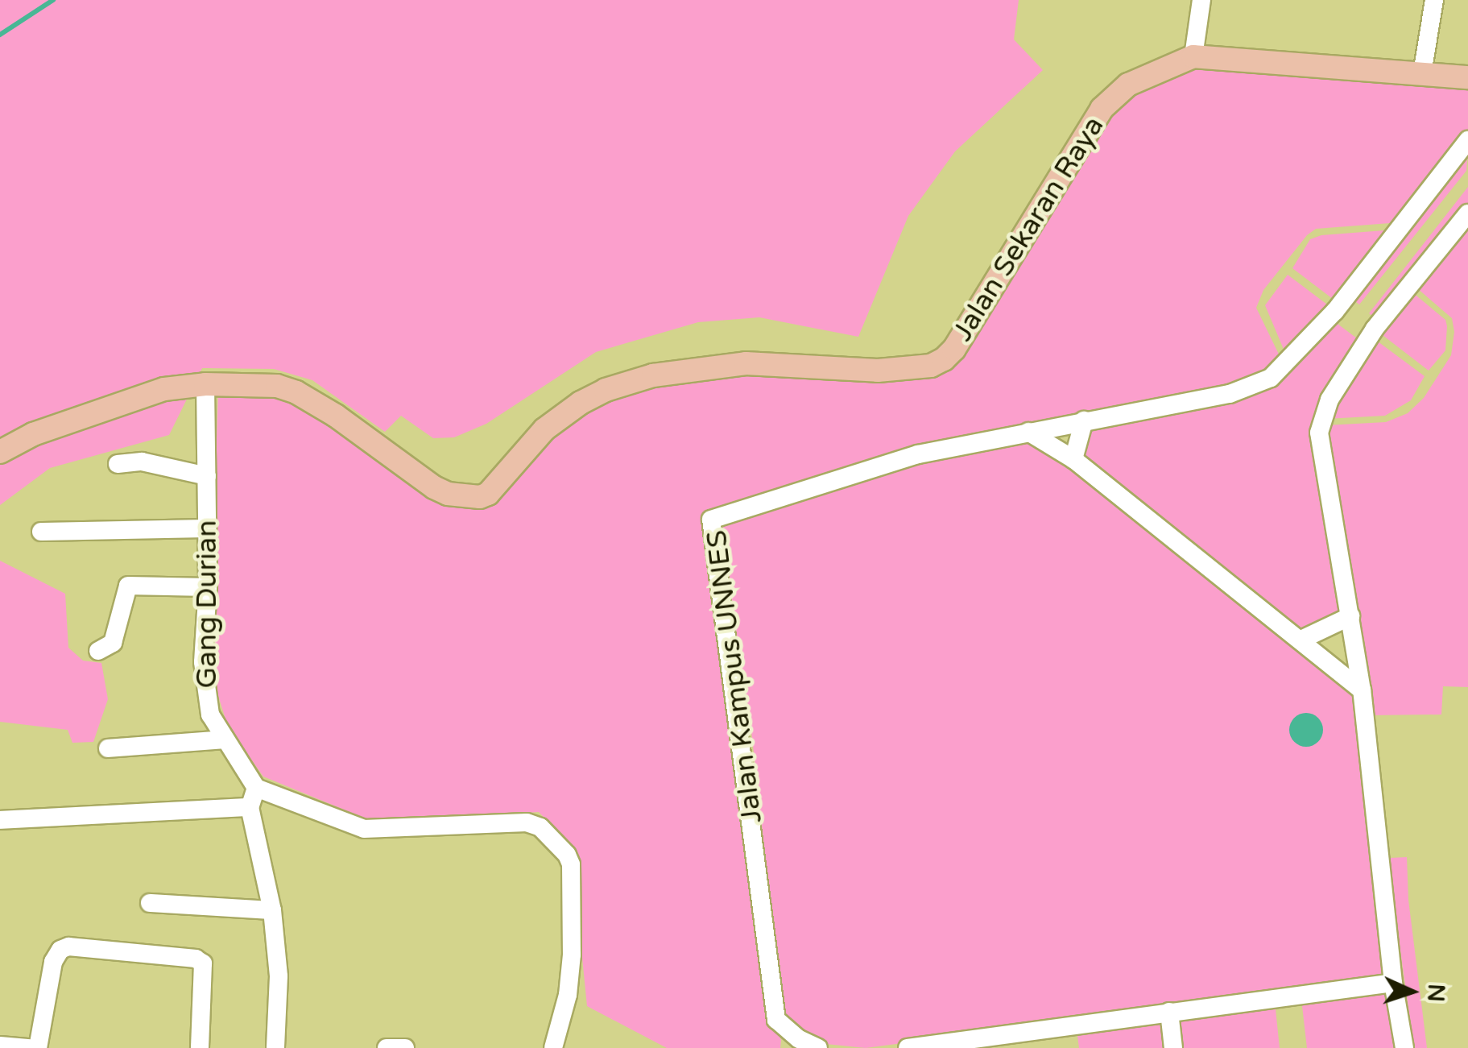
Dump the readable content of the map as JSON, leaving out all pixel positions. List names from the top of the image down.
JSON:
{
  "streets": {
    "main road": ["Jalan Sekaran Raya"],
    "street": ["Gang Durian", "Jalan Kampus UNNES"]
  },
  "crossings": [
    ["Jalan Sekaran Raya", "Gang Durian"]
  ],
  "north": "right"
}
